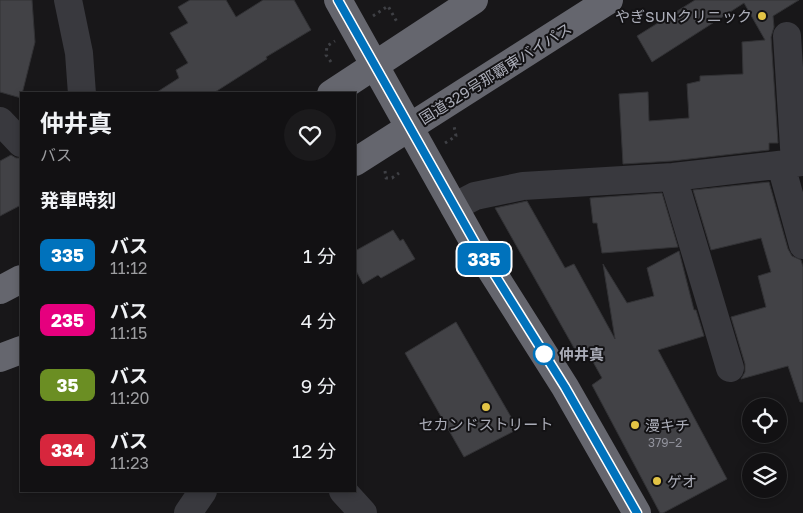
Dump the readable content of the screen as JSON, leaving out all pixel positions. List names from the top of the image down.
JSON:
{
  "streets": {
    "highway": ["国道329号那覇東バイパス"]
  },
  "places": [
    "やぎSUNクリニック",
    "仲井真",
    "セカンドストリート",
    "漫キチ",
    "ゲオ"
  ],
  "lines": ["bus line 335"],
  "house_numbers": ["379−2"],
  "page": {
    "on_map": "335",
    "heading": [
      ["仲井真", "バス"],
      "発車時刻"
    ],
    "list": [
      {
        "mark": "335",
        "name": "バス",
        "note": "11:12",
        "value": "1 分"
      },
      {
        "mark": "235",
        "name": "バス",
        "note": "11:15",
        "value": "4 分"
      },
      {
        "mark": "35",
        "name": "バス",
        "note": "11:20",
        "value": "9 分"
      },
      {
        "mark": "334",
        "name": "バス",
        "note": "11:23",
        "value": "12 分"
      }
    ]
  }
}
